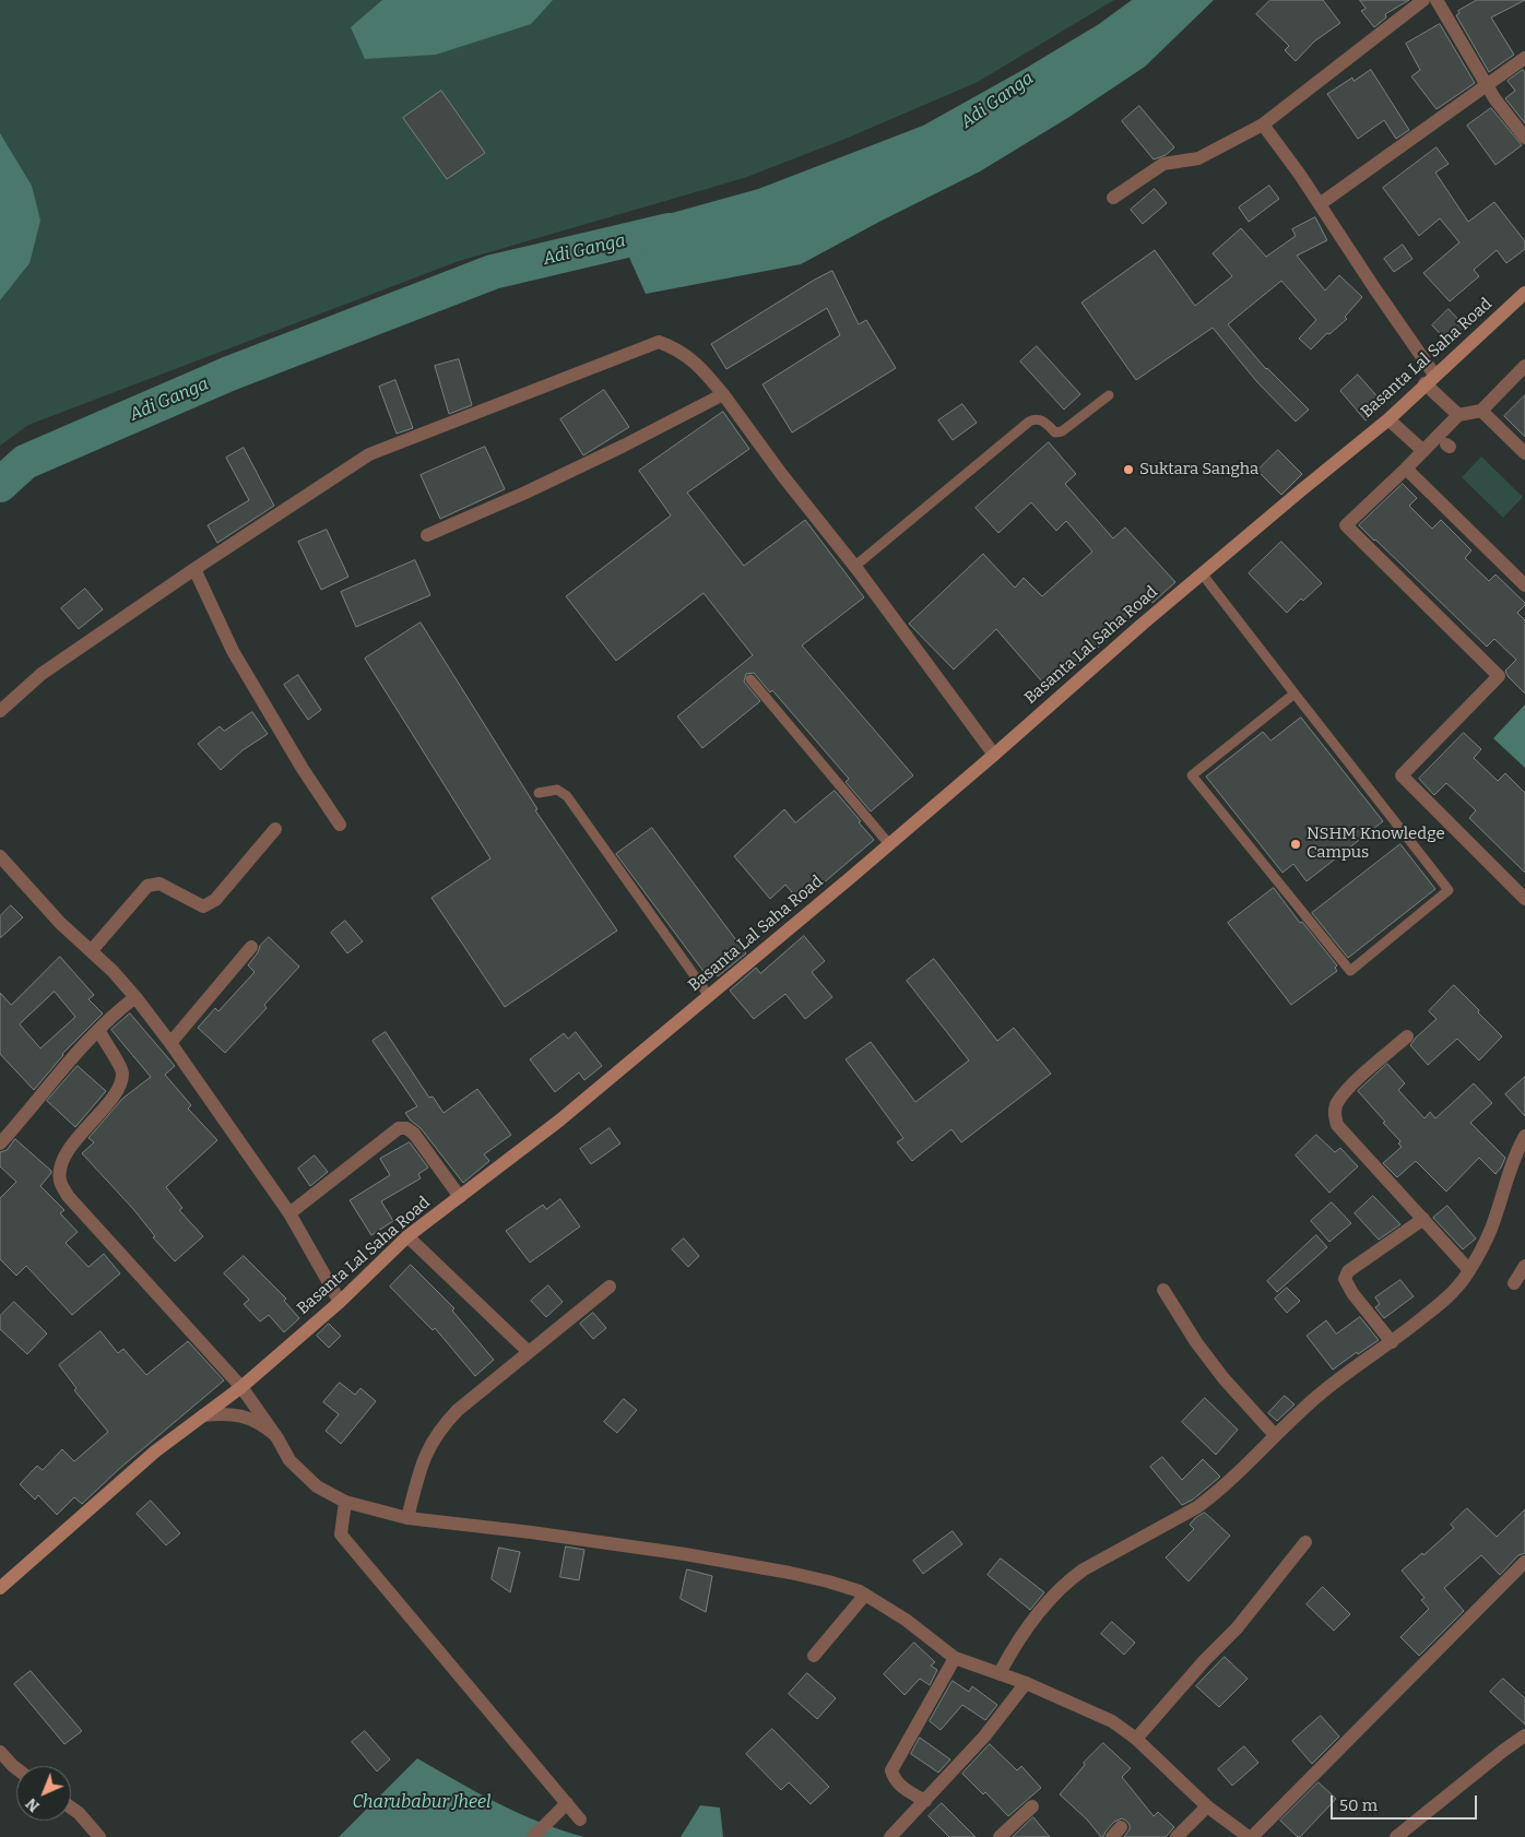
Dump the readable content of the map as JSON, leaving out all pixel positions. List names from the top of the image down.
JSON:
{
  "streets": {
    "main road": ["Basanta Lal Saha Road"]
  },
  "water": ["Adi Ganga", "Charubabur Jheel"],
  "places": ["Suktara Sangha", "NSHM Knowledge Campus"],
  "scale_bar": "50 m",
  "north": "bottom left"
}
